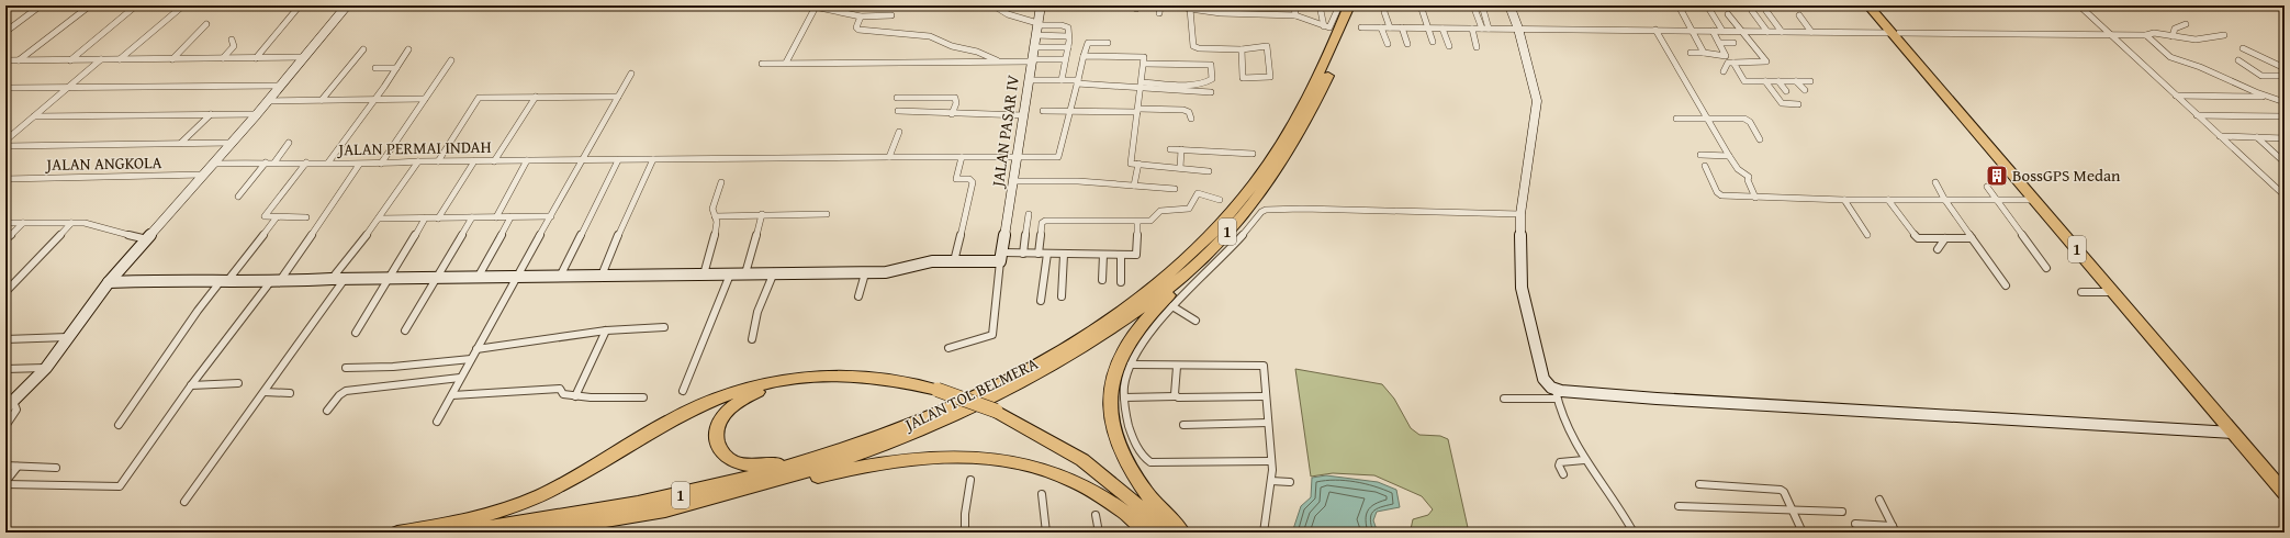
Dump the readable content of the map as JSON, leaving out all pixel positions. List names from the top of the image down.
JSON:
{
  "streets": {
    "highway": ["1", "JALAN TOL BELMERA"],
    "street": ["JALAN PASAR IV", "JALAN PERMAI INDAH", "JALAN ANGKOLA"]
  },
  "crossings": [
    ["JALAN PASAR IV", "JALAN PERMAI INDAH"]
  ],
  "places": {
    "building": ["BossGPS Medan"]
  }
}
